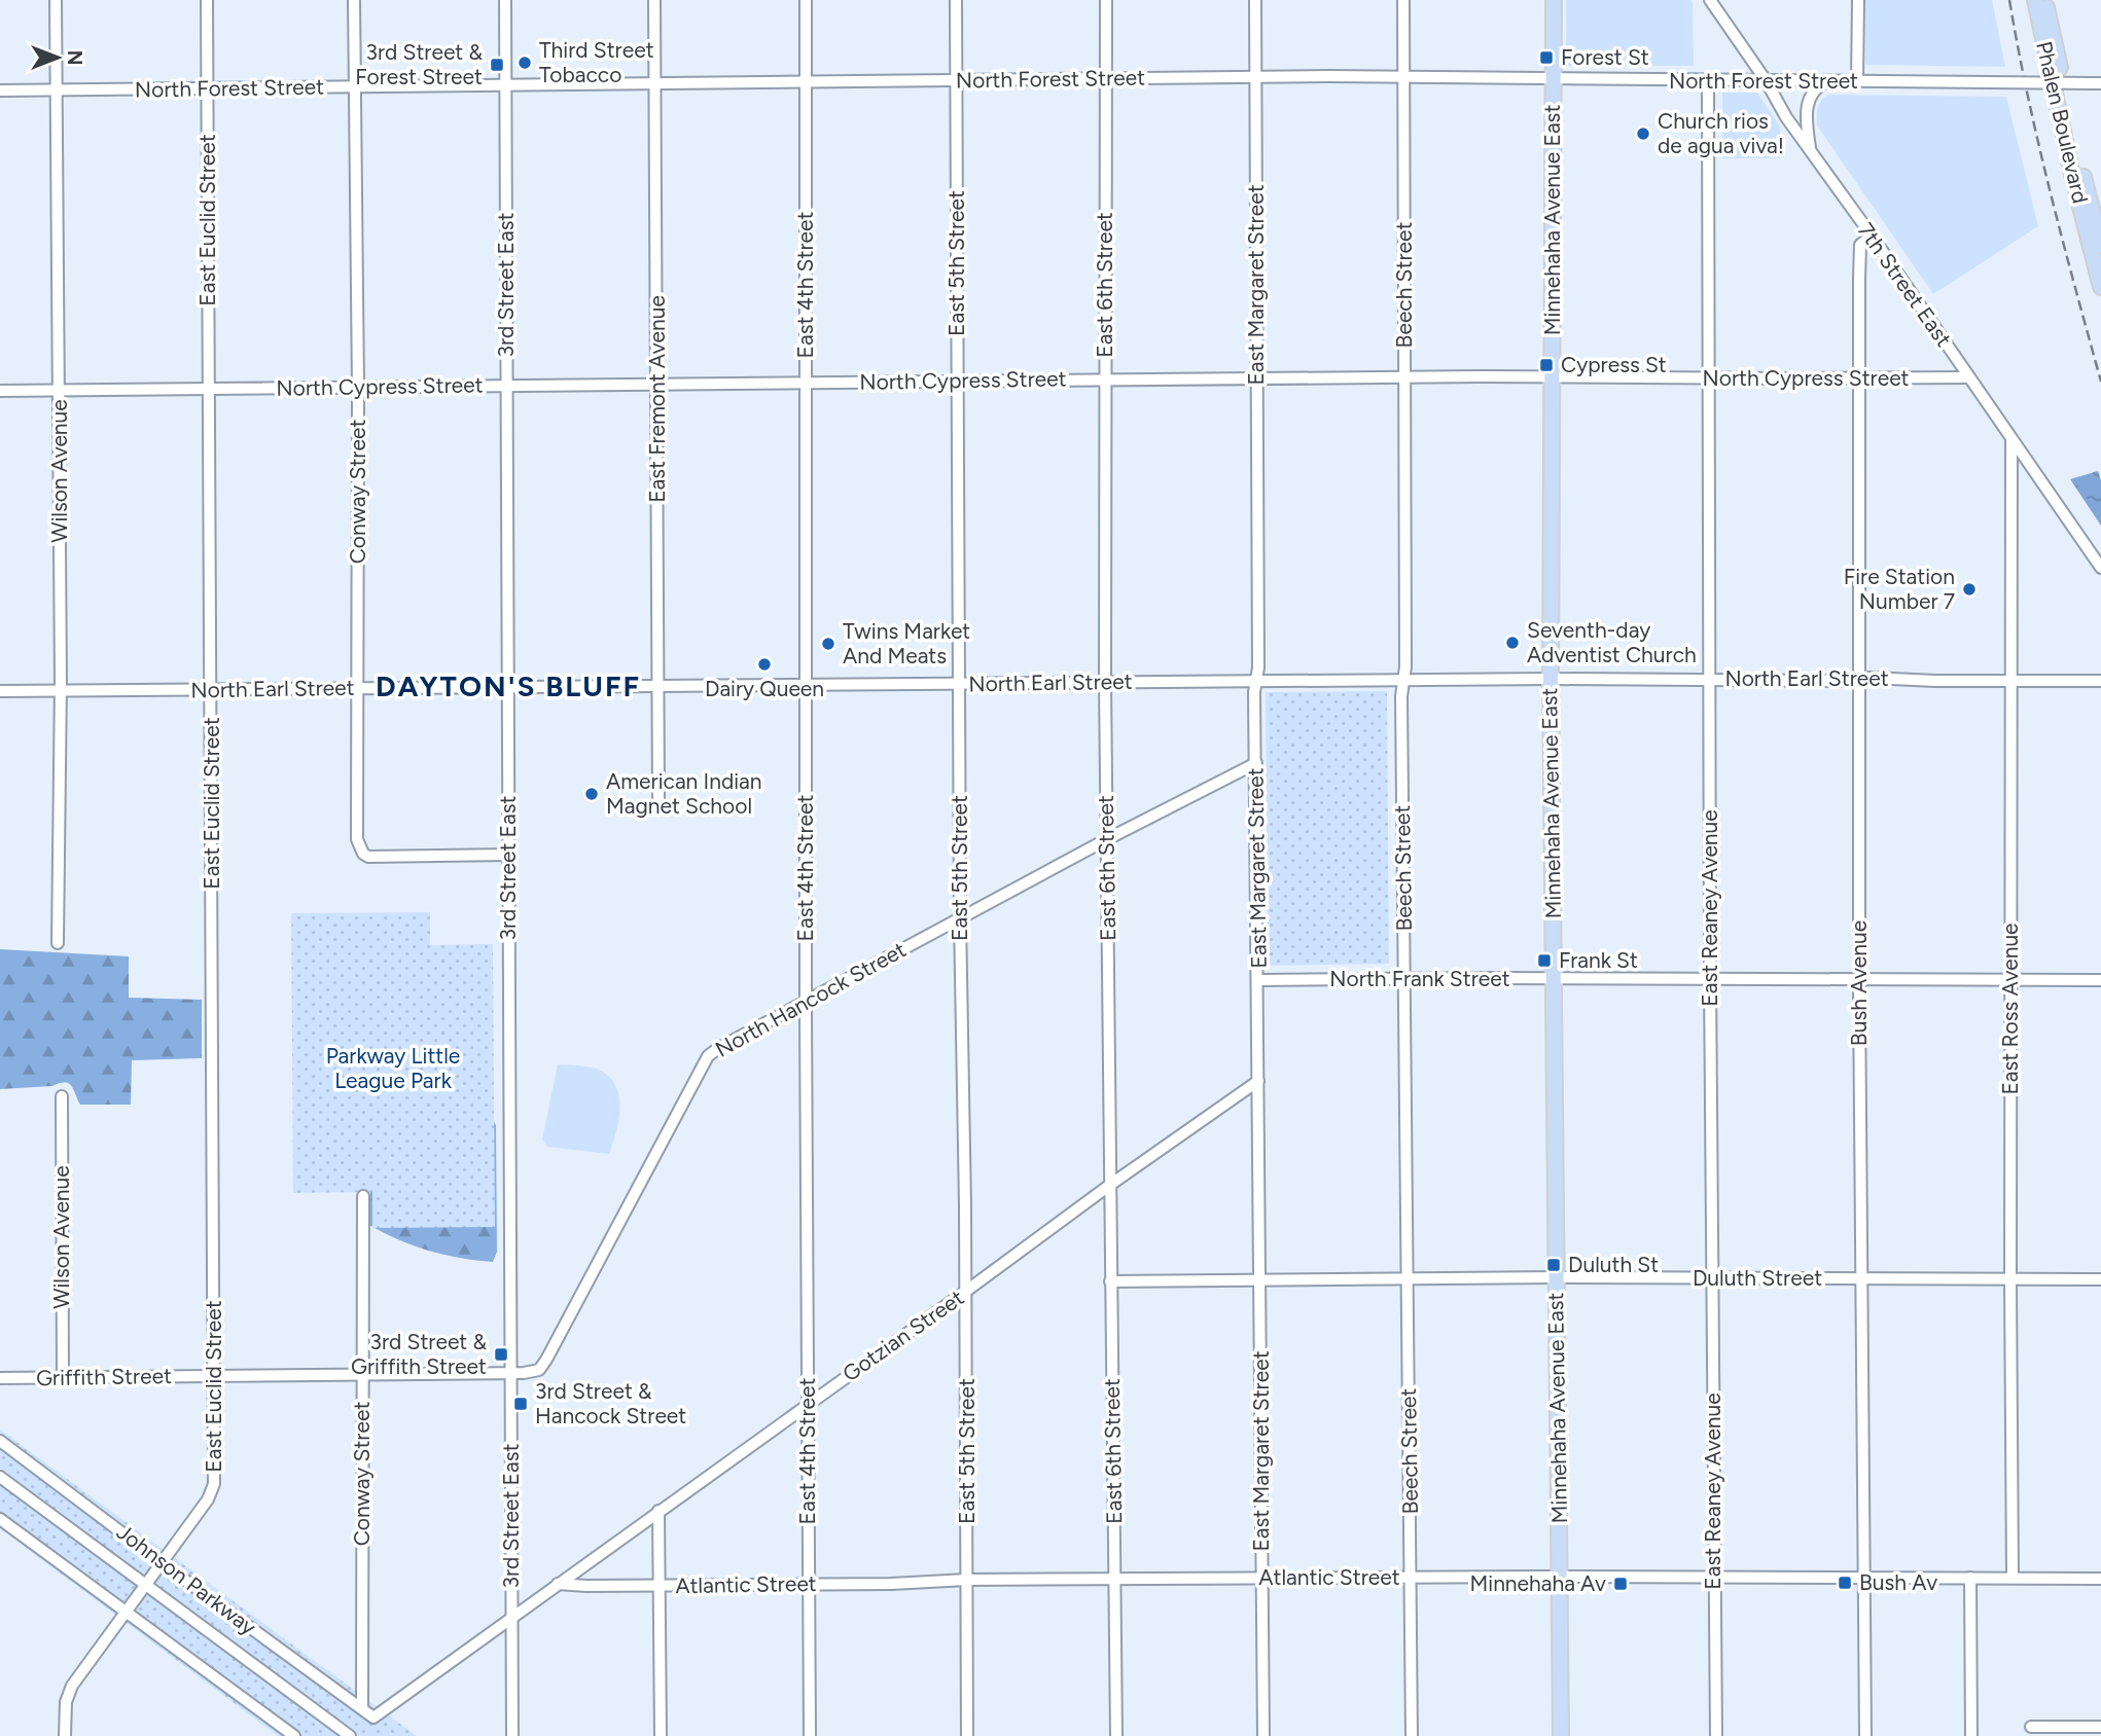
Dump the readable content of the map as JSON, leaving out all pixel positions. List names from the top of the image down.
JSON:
{
  "streets": {
    "main road": ["Phalen Boulevard", "Minnehaha Avenue East"],
    "street": [
      "North Forest Street",
      "East Euclid Street",
      "East 5th Street",
      "3rd Street East",
      "East 4th Street",
      "East 6th Street",
      "East Margaret Street",
      "Beech Street",
      "7th Street East",
      "North Cypress Street",
      "East Fremont Avenue",
      "Wilson Avenue",
      "Conway Street",
      "North Earl Street",
      "East Reaney Avenue",
      "North Frank Street",
      "Bush Avenue",
      "North Hancock Street",
      "East Ross Avenue",
      "Duluth Street",
      "Gotzian Street",
      "Griffith Street",
      "Atlantic Street",
      "Johnson Parkway"
    ]
  },
  "crossings": [
    ["North Forest Street", "East Euclid Street"],
    ["North Forest Street", "Minnehaha Avenue East"],
    ["North Forest Street", "East 5th Street"],
    ["North Forest Street", "3rd Street East"],
    ["North Forest Street", "East 4th Street"],
    ["North Forest Street", "East 6th Street"],
    ["North Forest Street", "East Margaret Street"],
    ["North Forest Street", "Beech Street"],
    ["North Forest Street", "7th Street East"],
    ["North Forest Street", "East Fremont Avenue"],
    ["North Forest Street", "Wilson Avenue"],
    ["North Forest Street", "Conway Street"],
    ["North Forest Street", "East Reaney Avenue"],
    ["East Euclid Street", "North Cypress Street"],
    ["East Euclid Street", "North Earl Street"],
    ["East Euclid Street", "Griffith Street"],
    ["East Euclid Street", "Johnson Parkway"],
    ["Minnehaha Avenue East", "North Cypress Street"],
    ["Minnehaha Avenue East", "North Earl Street"],
    ["Minnehaha Avenue East", "North Frank Street"],
    ["Minnehaha Avenue East", "Duluth Street"],
    ["Minnehaha Avenue East", "Atlantic Street"],
    ["East 5th Street", "North Cypress Street"],
    ["East 5th Street", "North Earl Street"],
    ["East 5th Street", "North Hancock Street"],
    ["East 5th Street", "Gotzian Street"],
    ["East 5th Street", "Atlantic Street"],
    ["3rd Street East", "North Cypress Street"],
    ["3rd Street East", "Conway Street"],
    ["3rd Street East", "North Earl Street"],
    ["3rd Street East", "North Hancock Street"],
    ["3rd Street East", "Gotzian Street"],
    ["3rd Street East", "Griffith Street"],
    ["East 4th Street", "North Cypress Street"],
    ["East 4th Street", "North Earl Street"],
    ["East 4th Street", "North Hancock Street"],
    ["East 4th Street", "Gotzian Street"],
    ["East 4th Street", "Atlantic Street"],
    ["East 6th Street", "North Cypress Street"],
    ["East 6th Street", "North Earl Street"],
    ["East 6th Street", "North Hancock Street"],
    ["East 6th Street", "Duluth Street"],
    ["East 6th Street", "Gotzian Street"],
    ["East 6th Street", "Atlantic Street"],
    ["East Margaret Street", "North Cypress Street"],
    ["East Margaret Street", "North Earl Street"],
    ["East Margaret Street", "North Frank Street"],
    ["East Margaret Street", "North Hancock Street"],
    ["East Margaret Street", "Duluth Street"],
    ["East Margaret Street", "Gotzian Street"],
    ["East Margaret Street", "Atlantic Street"],
    ["Beech Street", "North Cypress Street"],
    ["Beech Street", "North Earl Street"],
    ["Beech Street", "North Frank Street"],
    ["Beech Street", "Duluth Street"],
    ["Beech Street", "Atlantic Street"],
    ["7th Street East", "North Cypress Street"],
    ["7th Street East", "Bush Avenue"],
    ["7th Street East", "East Ross Avenue"],
    ["North Cypress Street", "East Fremont Avenue"],
    ["North Cypress Street", "Wilson Avenue"],
    ["North Cypress Street", "Conway Street"],
    ["North Cypress Street", "East Reaney Avenue"],
    ["North Cypress Street", "Bush Avenue"],
    ["East Fremont Avenue", "North Earl Street"],
    ["Wilson Avenue", "North Earl Street"],
    ["Wilson Avenue", "Griffith Street"],
    ["Conway Street", "North Earl Street"],
    ["Conway Street", "Griffith Street"],
    ["Conway Street", "Johnson Parkway"],
    ["North Earl Street", "East Reaney Avenue"],
    ["North Earl Street", "Bush Avenue"],
    ["North Earl Street", "East Ross Avenue"],
    ["East Reaney Avenue", "North Frank Street"],
    ["East Reaney Avenue", "Duluth Street"],
    ["East Reaney Avenue", "Atlantic Street"],
    ["North Frank Street", "Bush Avenue"],
    ["North Frank Street", "East Ross Avenue"],
    ["Bush Avenue", "Duluth Street"],
    ["Bush Avenue", "Atlantic Street"],
    ["North Hancock Street", "Griffith Street"],
    ["East Ross Avenue", "Duluth Street"],
    ["East Ross Avenue", "Atlantic Street"],
    ["Gotzian Street", "Atlantic Street"],
    ["Gotzian Street", "Johnson Parkway"]
  ],
  "districts": ["DAYTON'S BLUFF"],
  "parks": ["Parkway Little League Park"],
  "places": {
    "transit": [
      "Forest St",
      "3rd Street & Forest Street",
      "Cypress St",
      "Frank St",
      "Duluth St",
      "3rd Street & Griffith Street",
      "3rd Street & Hancock Street",
      "Bush Av",
      "Minnehaha Av"
    ],
    "other": [
      "Third Street Tobacco",
      "Church rios de agua viva!",
      "Fire Station Number 7",
      "Seventh-day Adventist Church",
      "Twins Market And Meats",
      "Dairy Queen",
      "American Indian Magnet School"
    ]
  },
  "north": "right"
}
